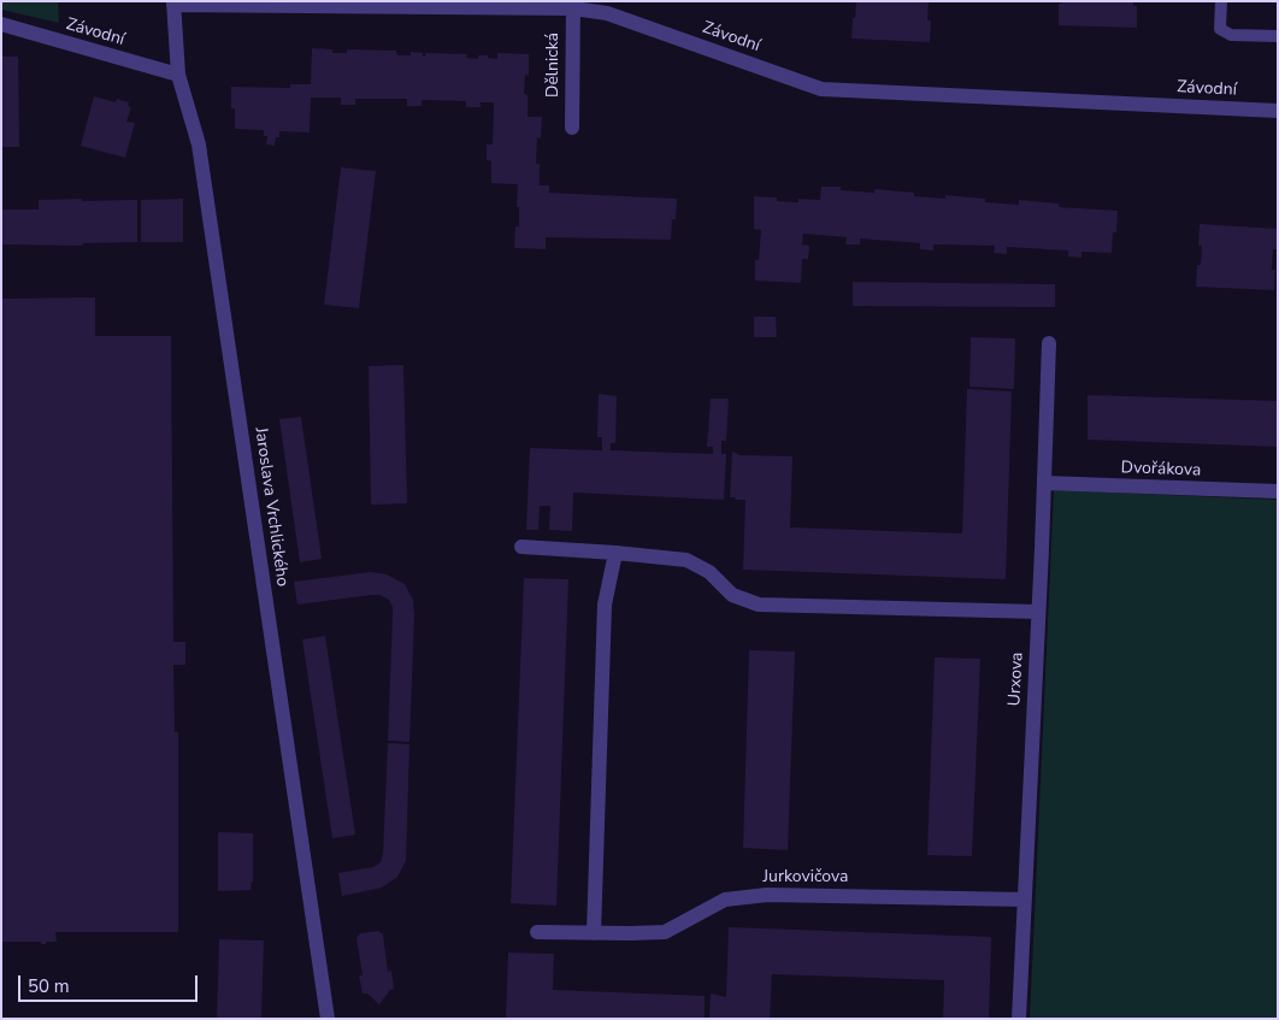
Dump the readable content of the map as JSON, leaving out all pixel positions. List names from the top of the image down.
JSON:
{
  "streets": {
    "street": [
      "Závodní",
      "Dělnická",
      "Dvořákova",
      "Jaroslava Vrchlického",
      "Urxova",
      "Jurkovičova"
    ]
  },
  "crossings": [
    ["Závodní", "Dělnická"],
    ["Závodní", "Jaroslava Vrchlického"],
    ["Dvořákova", "Urxova"],
    ["Urxova", "Jurkovičova"]
  ],
  "scale_bar": "50 m"
}
